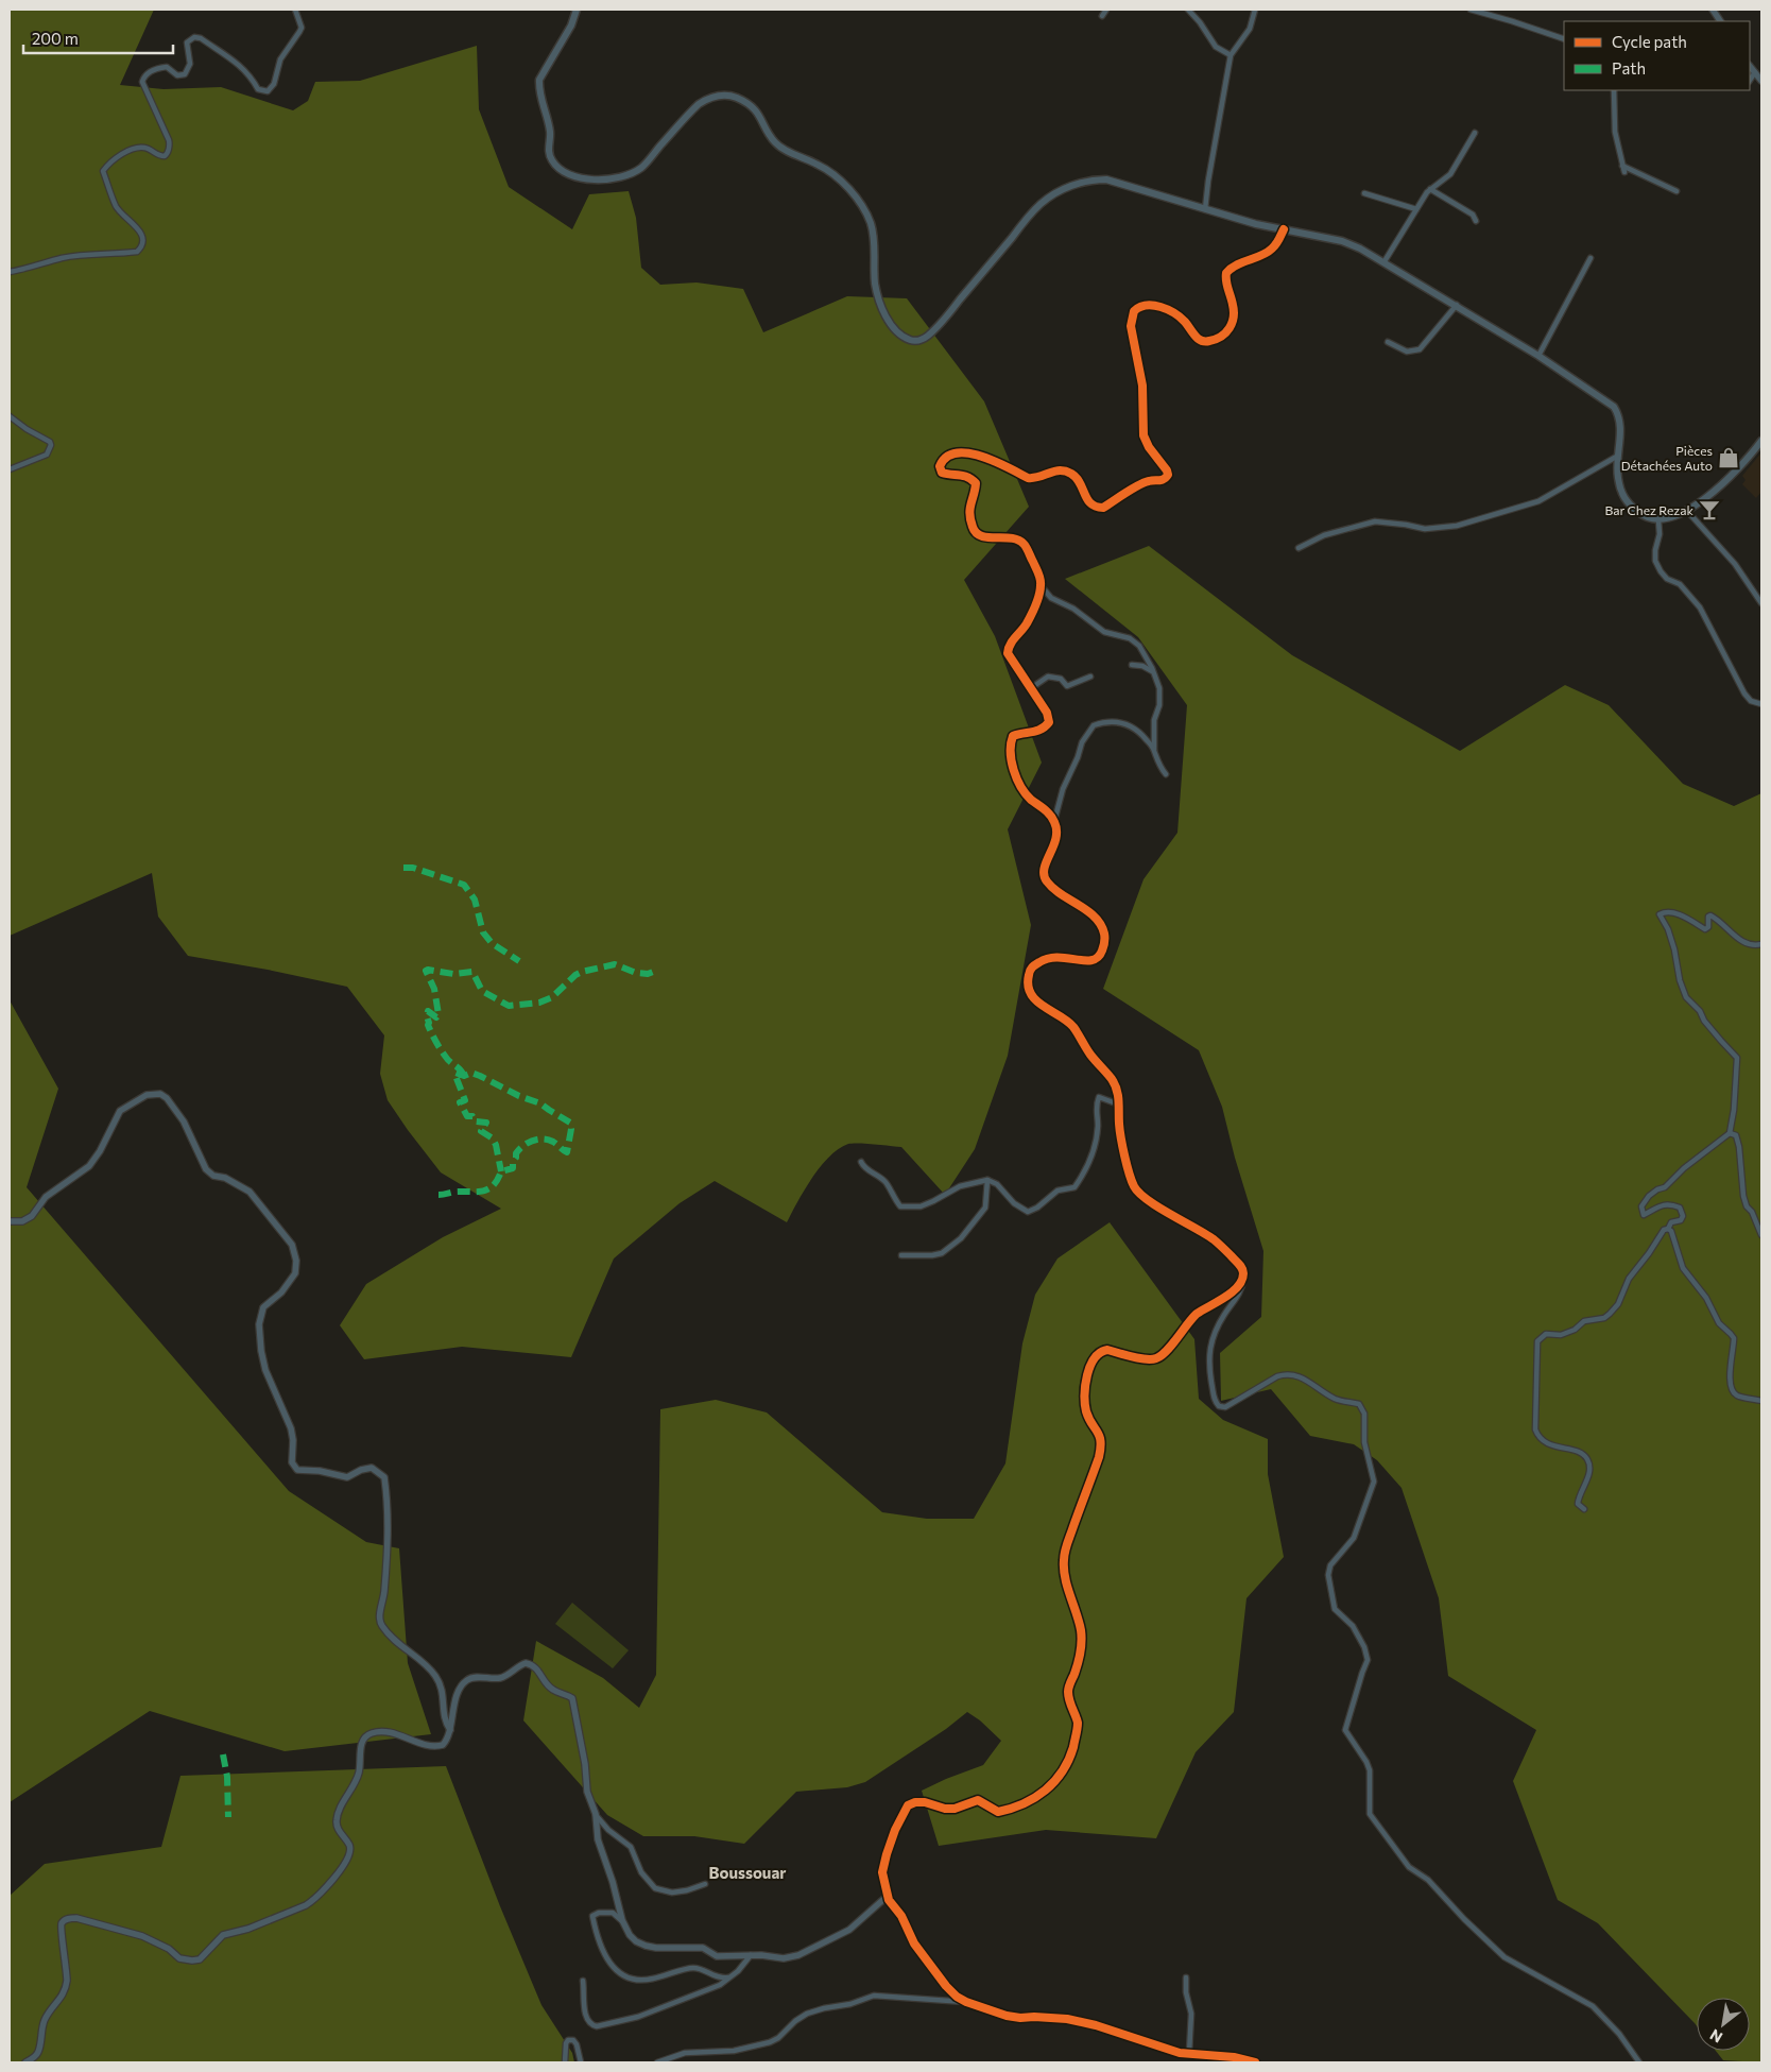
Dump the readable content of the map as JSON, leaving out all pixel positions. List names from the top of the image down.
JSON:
{
  "districts": ["Boussouar"],
  "places": {
    "shop": ["Pièces Détachées Auto"],
    "bar": ["Bar Chez Rezak"]
  },
  "legend": ["Cycle path", "Path"],
  "scale_bar": "200 m",
  "north": "bottom left"
}
